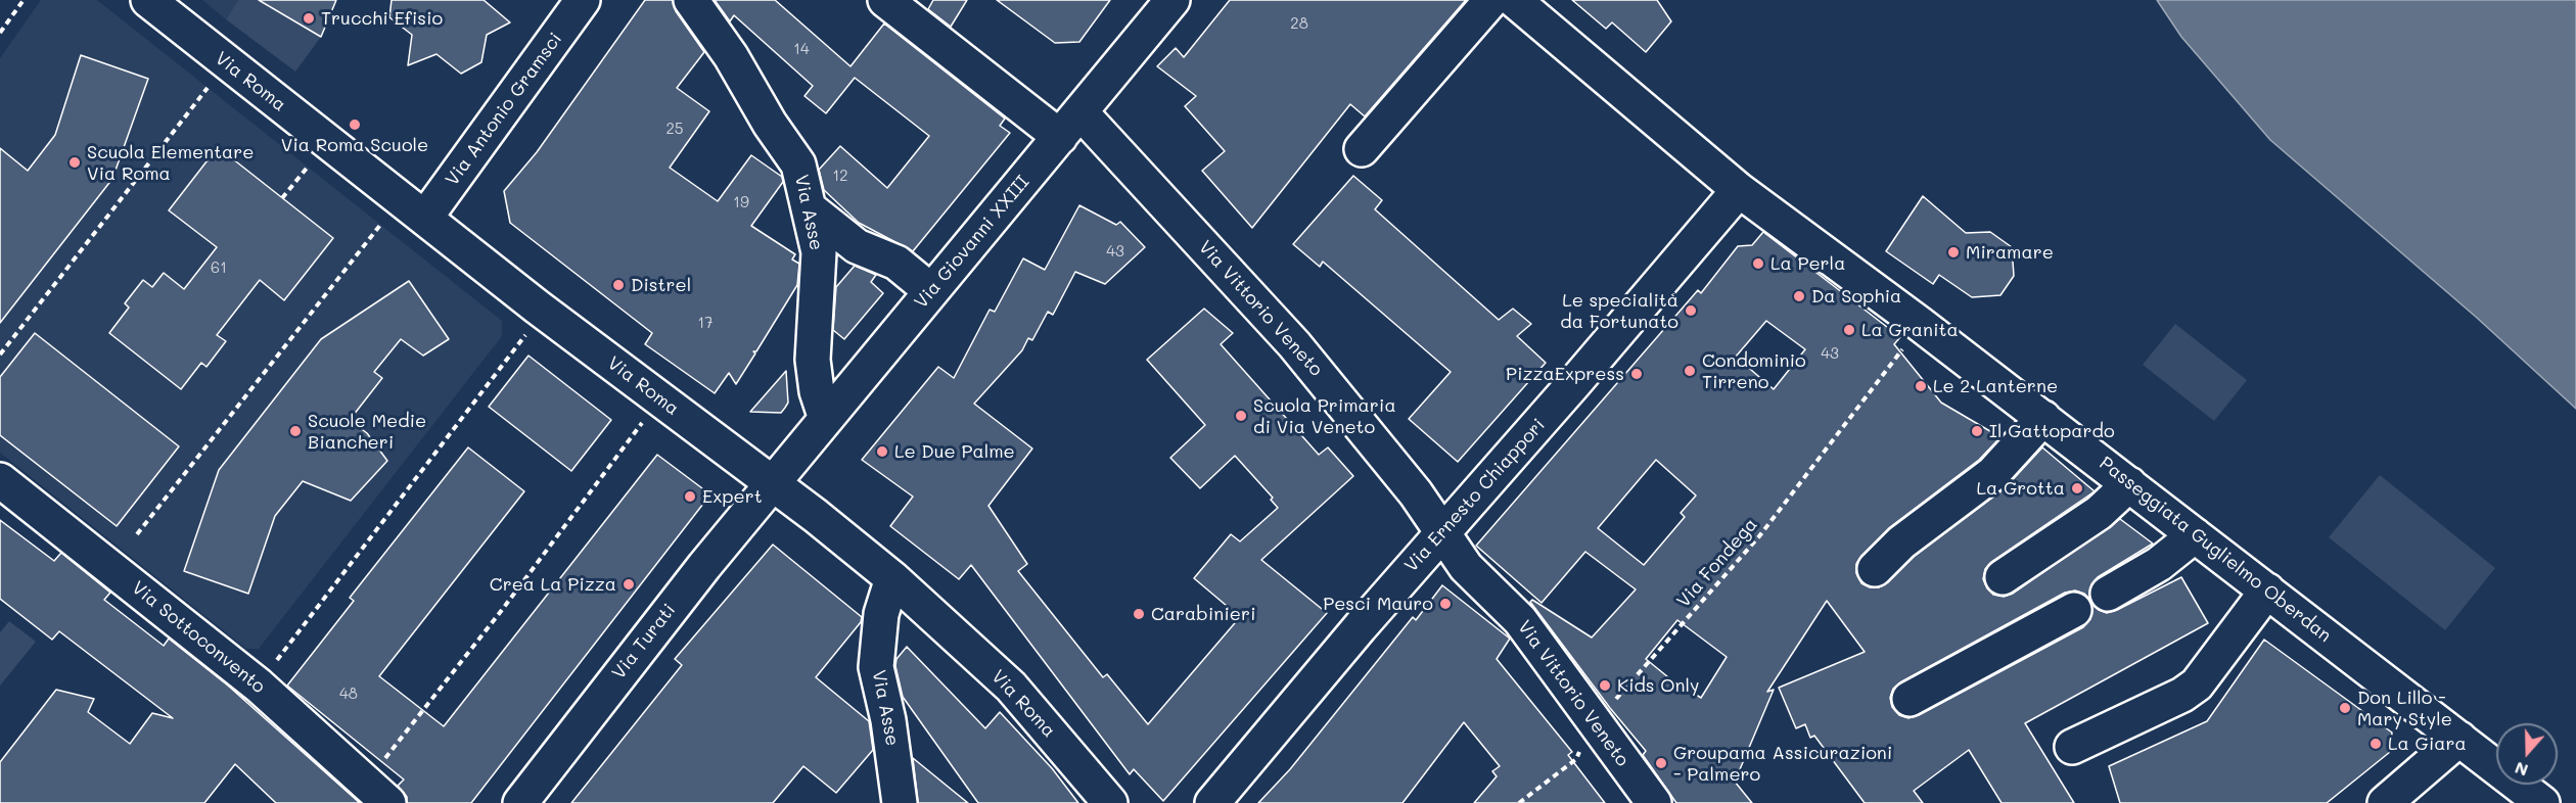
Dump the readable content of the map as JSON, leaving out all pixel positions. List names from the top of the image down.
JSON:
{
  "streets": {
    "street": [
      "Via Roma",
      "Via Antonio Gramsci",
      "Via Asse",
      "Via Giovanni XXIII",
      "Via Vittorio Veneto",
      "Via Ernesto Chiappori",
      "Passeggiata Guglielmo Oberdan",
      "Via Sottoconvento",
      "Via Turati"
    ],
    "path": ["Via Fondega"]
  },
  "crossings": [
    ["Via Roma", "Via Antonio Gramsci"],
    ["Via Roma", "Via Asse"],
    ["Via Roma", "Via Giovanni XXIII"],
    ["Via Roma", "Via Turati"],
    ["Via Asse", "Via Giovanni XXIII"],
    ["Via Giovanni XXIII", "Via Vittorio Veneto"],
    ["Via Giovanni XXIII", "Via Turati"],
    ["Via Vittorio Veneto", "Via Ernesto Chiappori"],
    ["Via Vittorio Veneto", "Via Fondega"],
    ["Via Ernesto Chiappori", "Passeggiata Guglielmo Oberdan"],
    ["Passeggiata Guglielmo Oberdan", "Via Fondega"]
  ],
  "places": [
    "Trucchi Efisio",
    "Via Roma Scuole",
    "Scuola Elementare Via Roma",
    "Miramare",
    "La Perla",
    "Distrel",
    "Da Sophia",
    "Le specialità da Fortunato",
    "La Granita",
    "Condominio Tirreno",
    "PizzaExpress",
    "Le 2 Lanterne",
    "Scuola Primaria di Via Veneto",
    "Scuole Medie Biancheri",
    "Il Gattopardo",
    "Le Due Palme",
    "La Grotta",
    "Expert",
    "Crea La Pizza",
    "Pesci Mauro",
    "Carabinieri",
    "Kids Only",
    "Don Lillo - Mary Style",
    "La Giara",
    "Groupama Assicurazioni - Palmero"
  ],
  "house_numbers": [
    "28",
    "14",
    "25",
    "12",
    "19",
    "43",
    "61",
    "17",
    "43",
    "48"
  ],
  "north": "bottom"
}
